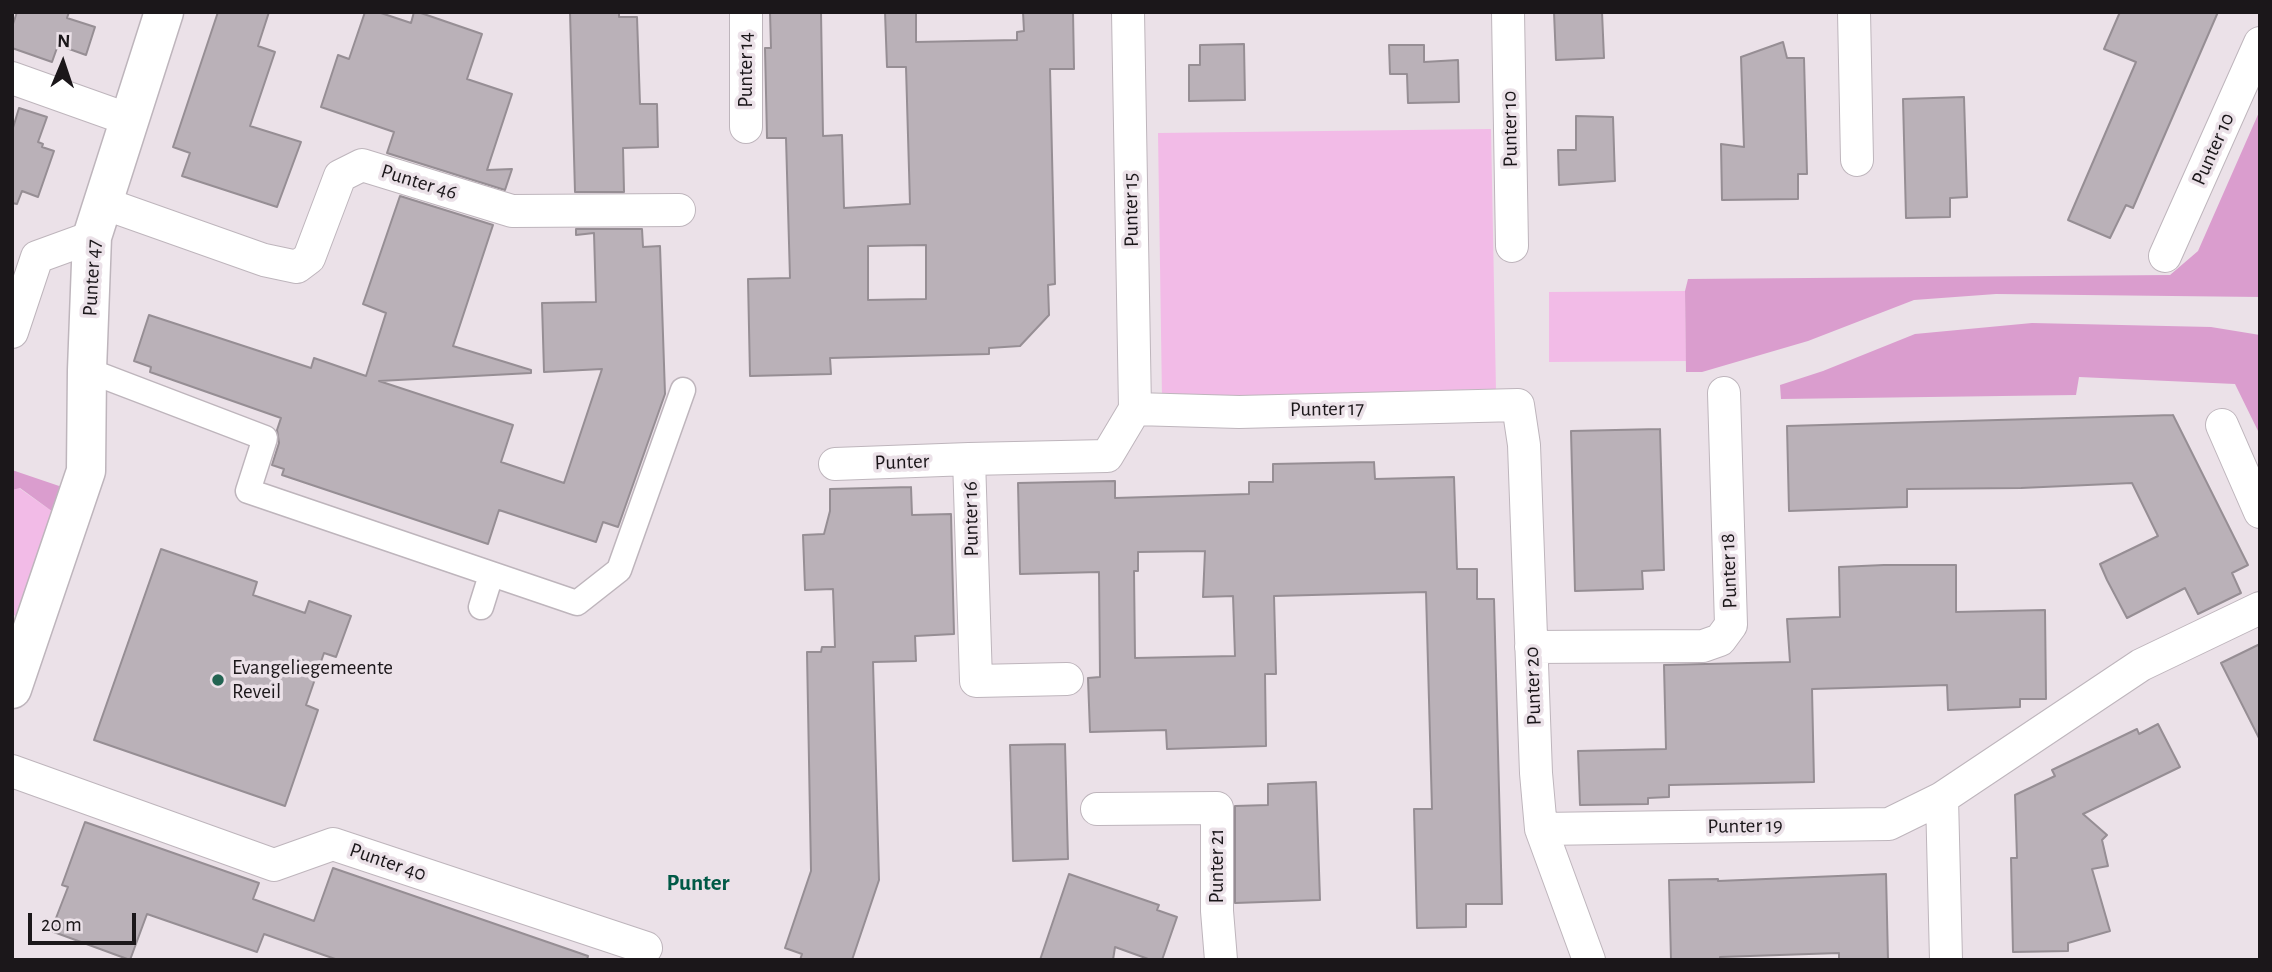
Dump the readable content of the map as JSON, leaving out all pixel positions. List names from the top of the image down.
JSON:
{
  "streets": {
    "street": [
      "Punter 14",
      "Punter 10",
      "Punter 46",
      "Punter 15",
      "Punter 47",
      "Punter 17",
      "Punter",
      "Punter 16",
      "Punter 18",
      "Punter 20",
      "Punter 19",
      "Punter 40",
      "Punter 21"
    ]
  },
  "crossings": [
    ["Punter 46", "Punter 47"],
    ["Punter 15", "Punter 17"],
    ["Punter 15", "Punter 16"],
    ["Punter 17", "Punter 16"],
    ["Punter 17", "Punter 20"],
    ["Punter", "Punter 16"],
    ["Punter 18", "Punter 20"],
    ["Punter 20", "Punter 19"]
  ],
  "districts": ["Punter"],
  "places": ["Evangeliegemeente Reveil"],
  "scale_bar": "20 m",
  "north": "top"
}
